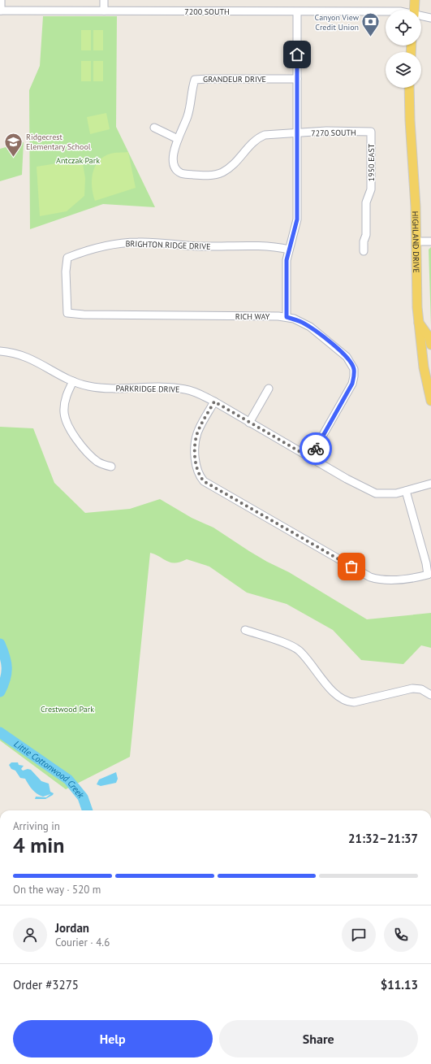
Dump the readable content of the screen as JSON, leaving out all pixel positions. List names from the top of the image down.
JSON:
{
  "streets": {
    "main road": ["HIGHLAND DRIVE"],
    "street": [
      "7200 SOUTH",
      "GRANDEUR DRIVE",
      "7270 SOUTH",
      "1950 EAST",
      "BRIGHTON RIDGE DRIVE",
      "RICH WAY",
      "PARKRIDGE DRIVE"
    ]
  },
  "crossings": [
    ["GRANDEUR DRIVE", "7270 SOUTH"],
    ["7270 SOUTH", "1950 EAST"],
    ["BRIGHTON RIDGE DRIVE", "RICH WAY"],
    ["RICH WAY", "PARKRIDGE DRIVE"]
  ],
  "water": ["Little Cottonwood Creek"],
  "parks": ["Antczak Park", "Crestwood Park"],
  "places": {
    "bank": ["Canyon View Credit Union"],
    "school or university": ["Ridgecrest Elementary School"]
  },
  "page": {
    "heading": ["4 min", "Arriving in", "21:32–21:37"],
    "panel": [
      "Jordan",
      "Courier · 4.6",
      "Order #3275",
      "$11.13"
    ],
    "bar": "On the way · 520 m",
    "buttons": ["Help", "Share"]
  }
}
